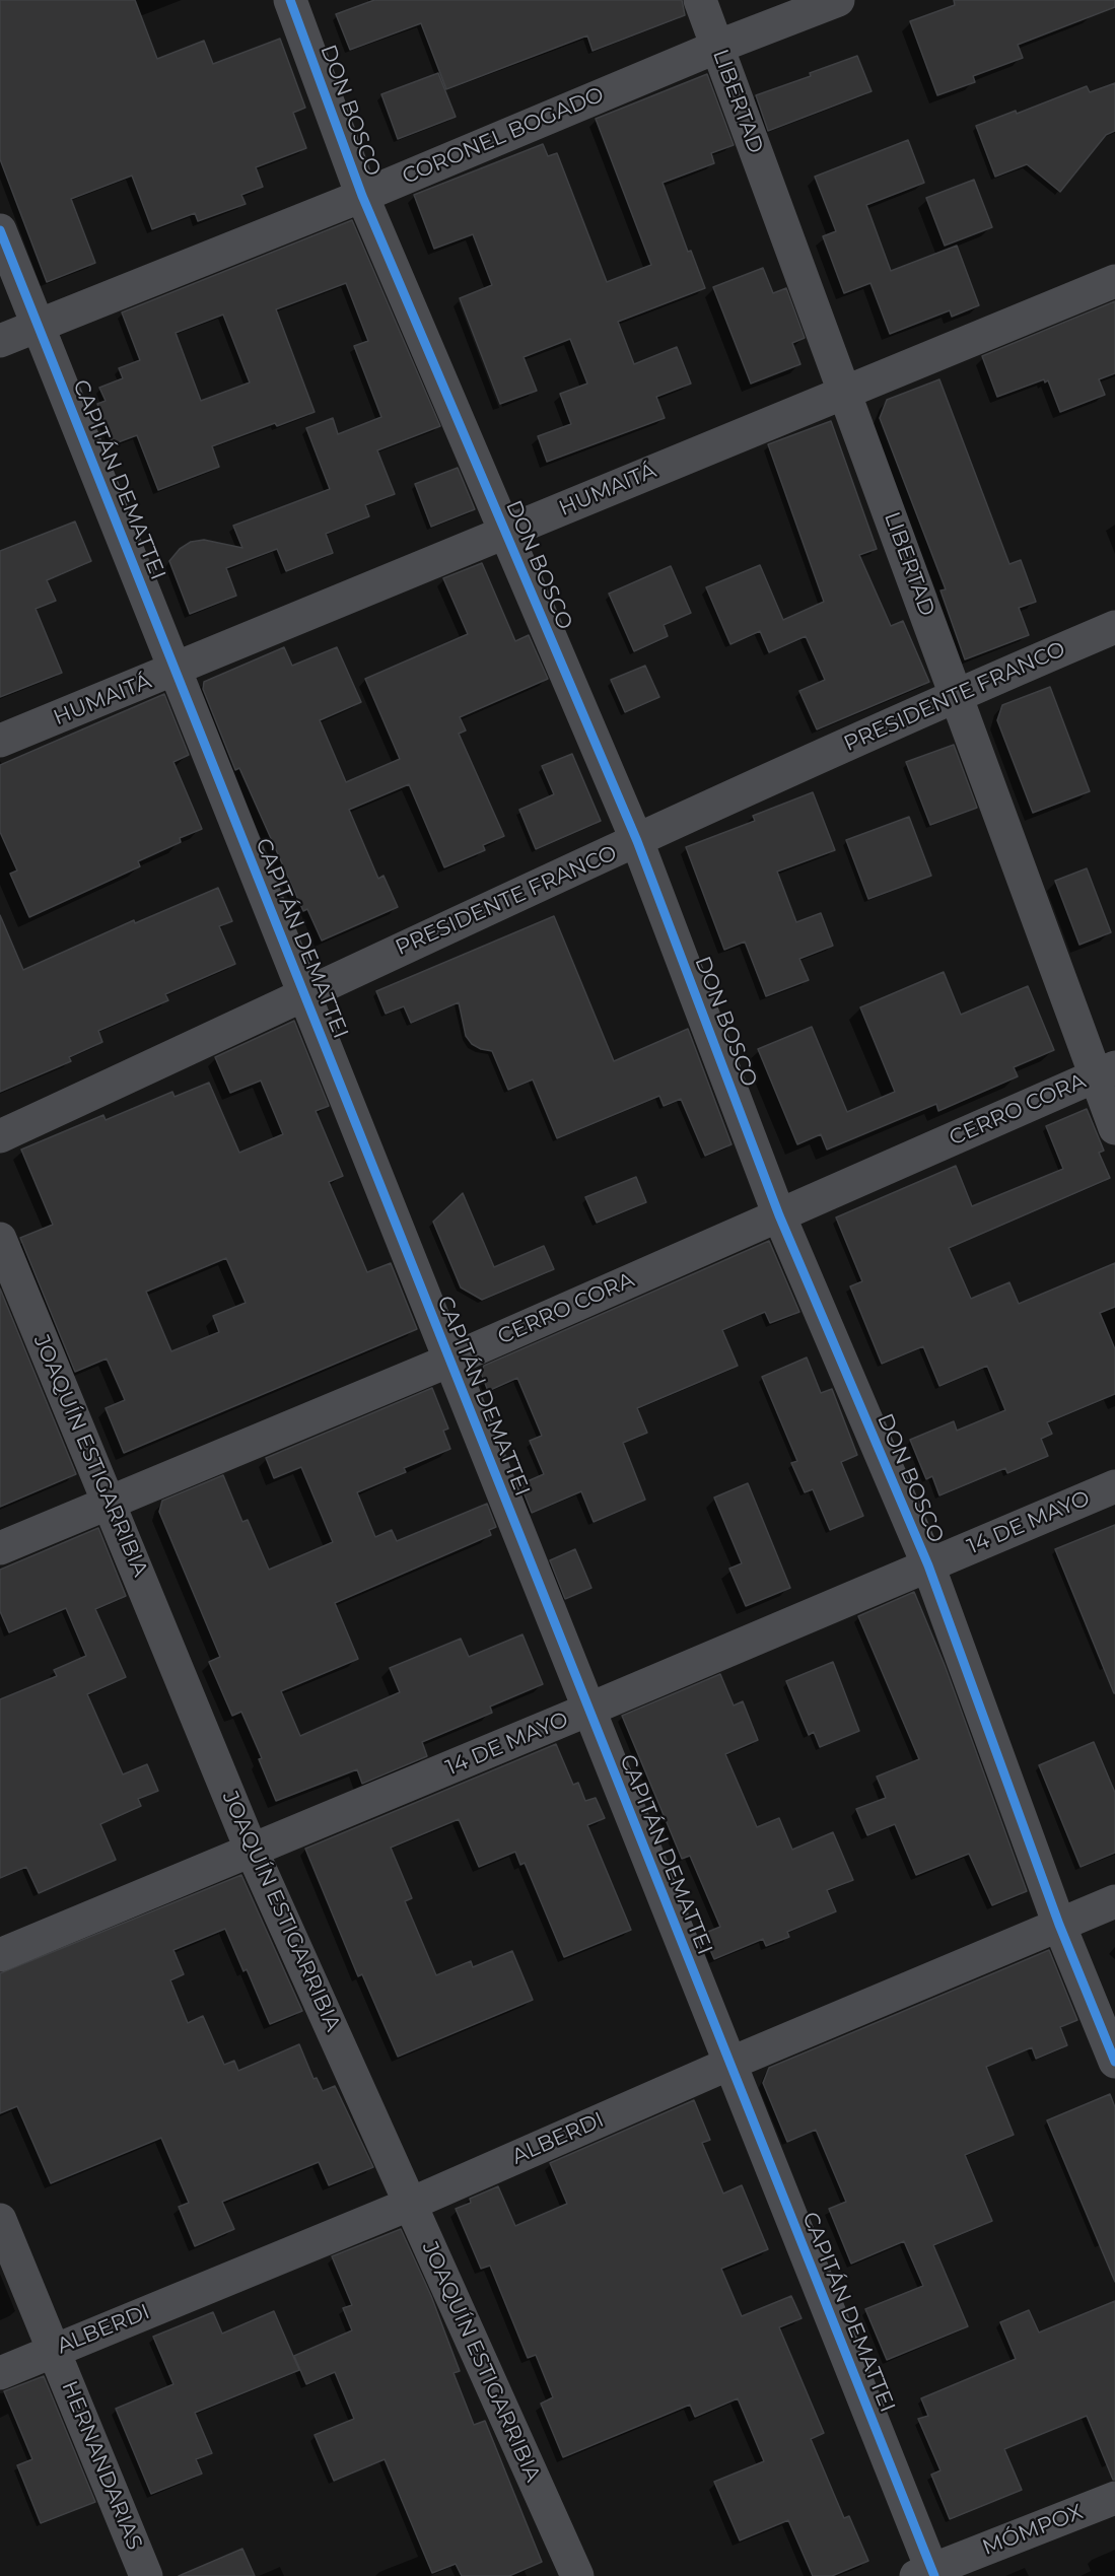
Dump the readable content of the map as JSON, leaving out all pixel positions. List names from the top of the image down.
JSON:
{
  "streets": {
    "street": [
      "LIBERTAD",
      "DON BOSCO",
      "CORONEL BOGADO",
      "CAPITÁN DEMATTEI",
      "HUMAITÁ",
      "PRESIDENTE FRANCO",
      "CERRO CORA",
      "JOAQUÍN ESTIGARRIBIA",
      "14 DE MAYO",
      "ALBERDI",
      "HERNANDARIAS",
      "MÓMPOX"
    ]
  },
  "crossings": [
    ["LIBERTAD", "CORONEL BOGADO"],
    ["LIBERTAD", "HUMAITÁ"],
    ["LIBERTAD", "PRESIDENTE FRANCO"],
    ["LIBERTAD", "CERRO CORA"],
    ["DON BOSCO", "CORONEL BOGADO"],
    ["DON BOSCO", "HUMAITÁ"],
    ["DON BOSCO", "PRESIDENTE FRANCO"],
    ["DON BOSCO", "CERRO CORA"],
    ["DON BOSCO", "14 DE MAYO"],
    ["DON BOSCO", "ALBERDI"],
    ["CORONEL BOGADO", "CAPITÁN DEMATTEI"],
    ["CAPITÁN DEMATTEI", "HUMAITÁ"],
    ["CAPITÁN DEMATTEI", "PRESIDENTE FRANCO"],
    ["CAPITÁN DEMATTEI", "CERRO CORA"],
    ["CAPITÁN DEMATTEI", "14 DE MAYO"],
    ["CAPITÁN DEMATTEI", "ALBERDI"],
    ["CAPITÁN DEMATTEI", "MÓMPOX"],
    ["CERRO CORA", "JOAQUÍN ESTIGARRIBIA"],
    ["JOAQUÍN ESTIGARRIBIA", "14 DE MAYO"],
    ["JOAQUÍN ESTIGARRIBIA", "ALBERDI"],
    ["ALBERDI", "HERNANDARIAS"]
  ]
}
